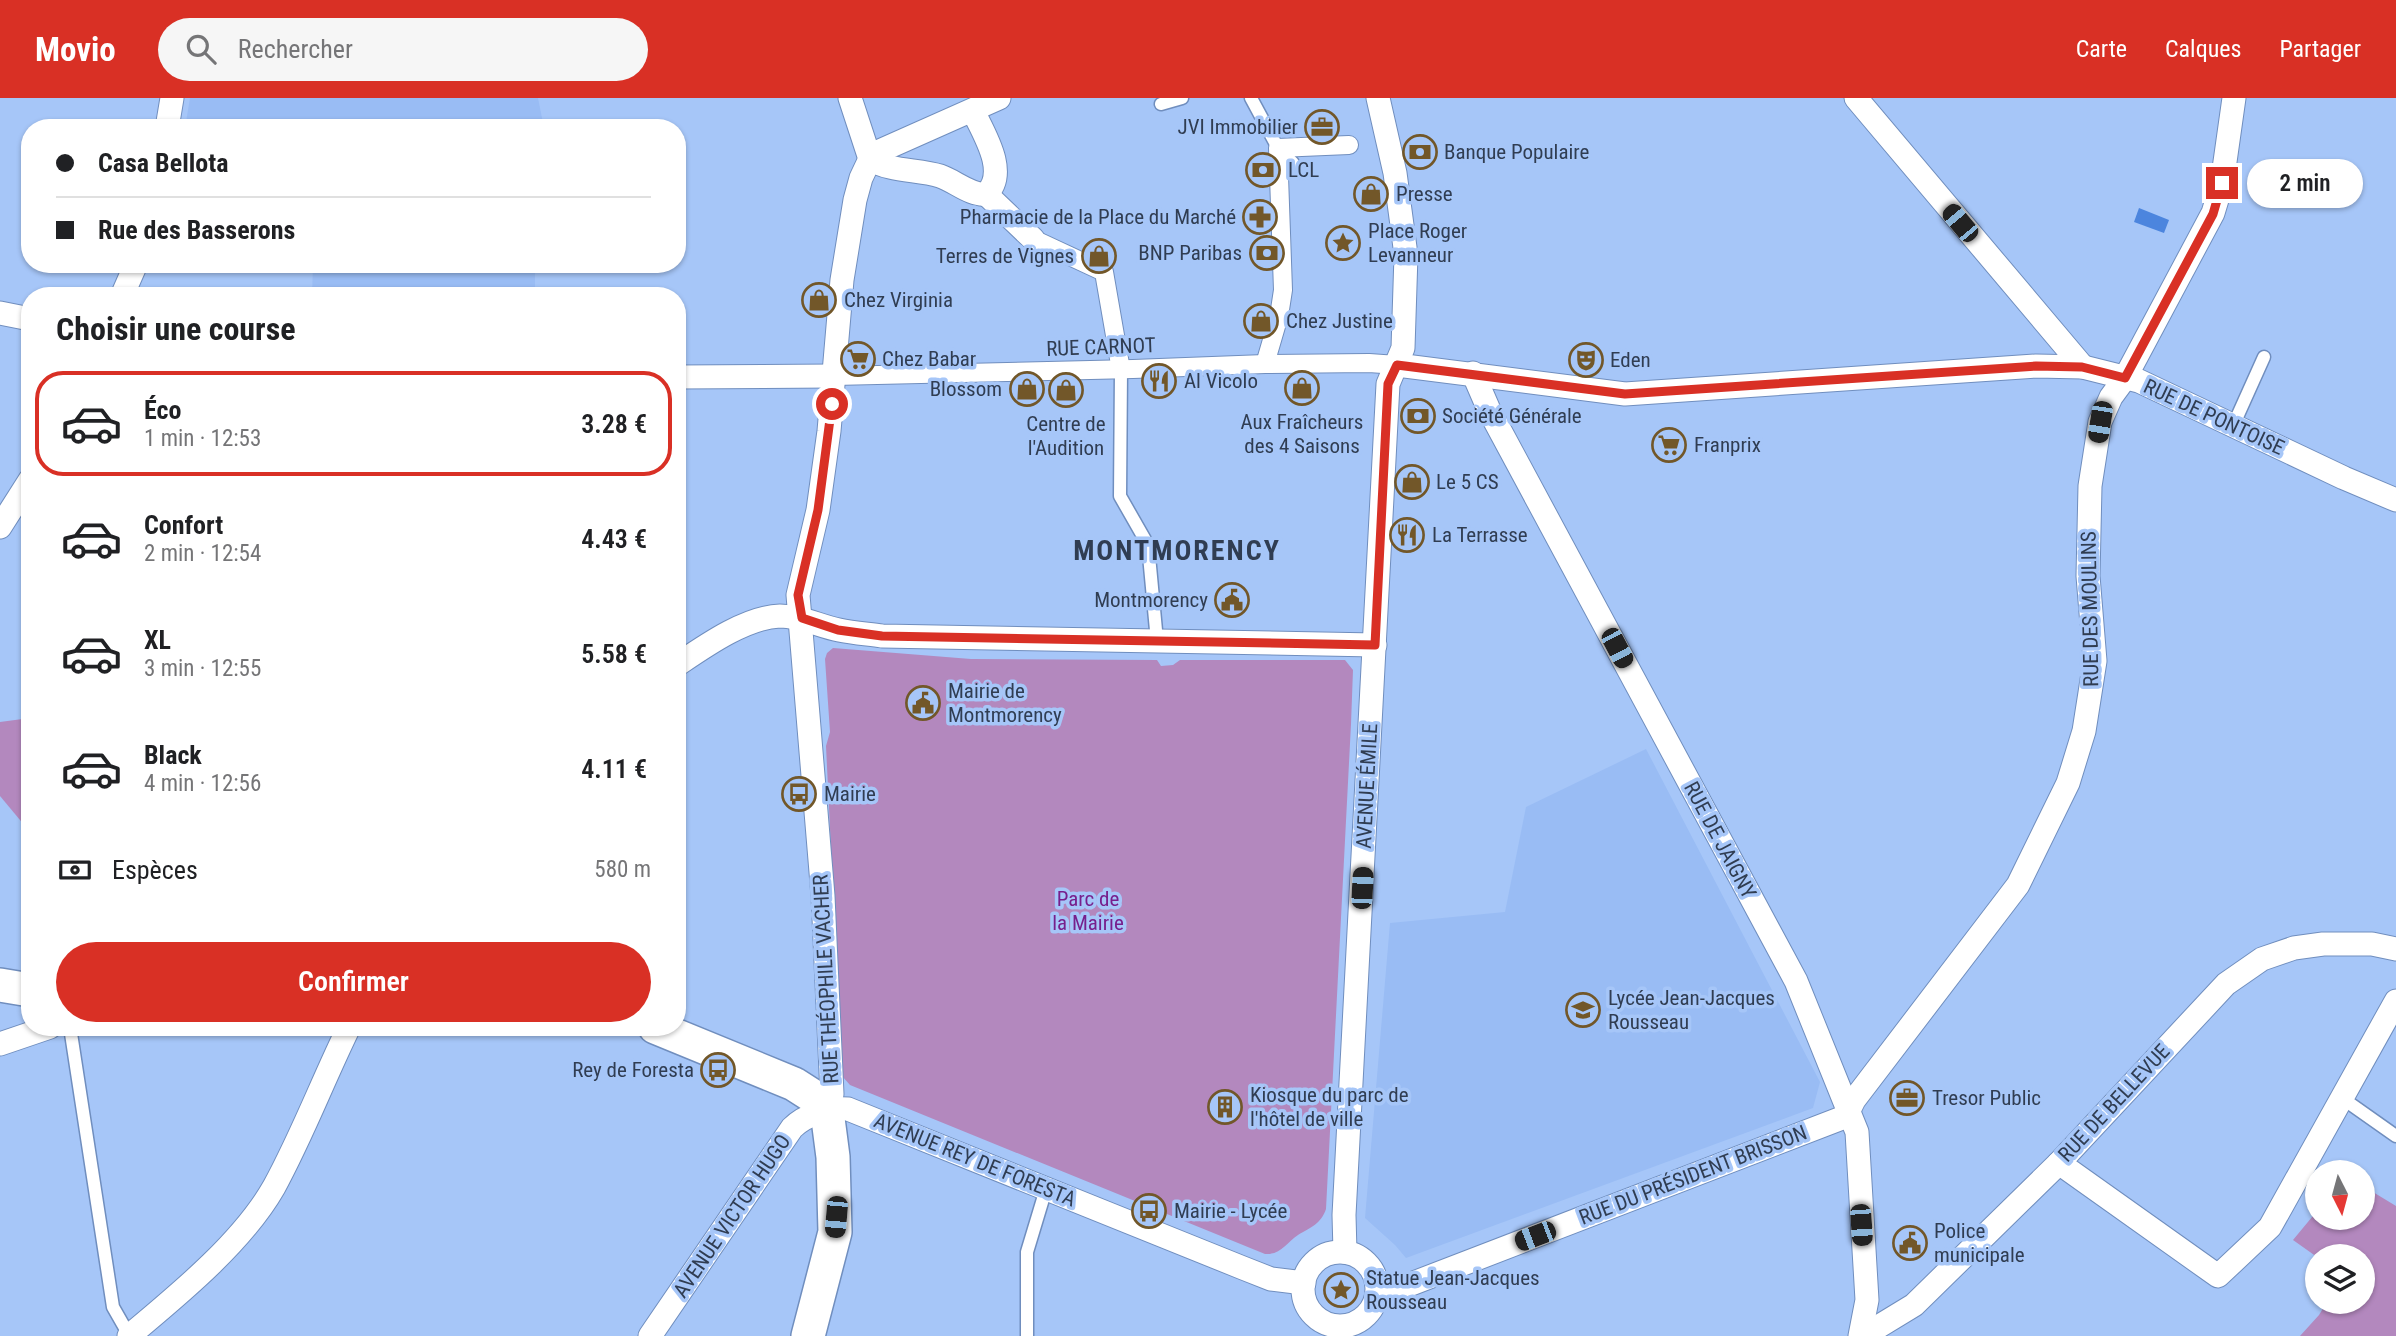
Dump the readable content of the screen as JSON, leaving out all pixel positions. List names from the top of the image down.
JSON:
{
  "streets": {
    "main road": ["RUE THÉOPHILE VACHER"],
    "street": [
      "RUE CARNOT",
      "RUE DE PONTOISE",
      "RUE DES MOULINS",
      "AVENUE ÉMILE",
      "RUE DE JAIGNY",
      "RUE DE BELLEVUE",
      "AVENUE REY DE FORESTA",
      "RUE DU PRÉSIDENT BRISSON",
      "AVENUE VICTOR HUGO"
    ]
  },
  "crossings": [
    ["RUE CARNOT", "RUE DE PONTOISE"],
    ["RUE CARNOT", "AVENUE ÉMILE"],
    ["RUE CARNOT", "RUE THÉOPHILE VACHER"],
    ["RUE DE PONTOISE", "RUE DES MOULINS"],
    ["RUE DE PONTOISE", "AVENUE ÉMILE"],
    ["RUE DE PONTOISE", "RUE DE JAIGNY"],
    ["RUE DES MOULINS", "RUE DE JAIGNY"],
    ["RUE DES MOULINS", "RUE DU PRÉSIDENT BRISSON"],
    ["AVENUE ÉMILE", "AVENUE REY DE FORESTA"],
    ["AVENUE ÉMILE", "RUE DU PRÉSIDENT BRISSON"],
    ["RUE DE JAIGNY", "RUE DE BELLEVUE"],
    ["RUE DE JAIGNY", "RUE DU PRÉSIDENT BRISSON"],
    ["RUE THÉOPHILE VACHER", "AVENUE REY DE FORESTA"],
    ["RUE THÉOPHILE VACHER", "AVENUE VICTOR HUGO"],
    ["AVENUE REY DE FORESTA", "RUE DU PRÉSIDENT BRISSON"],
    ["AVENUE REY DE FORESTA", "AVENUE VICTOR HUGO"]
  ],
  "districts": ["MONTMORENCY"],
  "parks": ["Parc de la Mairie"],
  "places": {
    "office": ["JVI Immobilier", "Tresor Public"],
    "bank": [
      "Banque Populaire",
      "LCL",
      "BNP Paribas",
      "Société Générale"
    ],
    "shop": [
      "Presse",
      "Terres de Vignes",
      "Chez Virginia",
      "Chez Justine",
      "Aux Fraîcheurs des 4 Saisons",
      "Blossom",
      "Centre de l'Audition",
      "Le 5 CS"
    ],
    "pharmacy": ["Pharmacie de la Place du Marché"],
    "place": ["Place Roger Levanneur", "Statue Jean-Jacques Rousseau"],
    "supermarket": ["Chez Babar", "Franprix"],
    "theatre": ["Eden"],
    "restaurant": ["Al Vicolo", "La Terrasse"],
    "public building": ["Montmorency", "Mairie de Montmorency", "Police municipale"],
    "bus stop": ["Mairie", "Rey de Foresta", "Mairie - Lycée"],
    "school or university": ["Lycée Jean-Jacques Rousseau"],
    "building": ["Kiosque du parc de l'hôtel de ville"]
  },
  "north": "bottom",
  "page": {
    "header": "Movio",
    "search": "Rechercher",
    "nav": ["Carte", "Calques", "Partager"],
    "banner": ["Casa Bellota", "Rue des Basserons"],
    "bubble": "2 min",
    "heading": "Choisir une course",
    "list": [
      {
        "name": "Éco",
        "note": "1 min · 12:53",
        "value": "3.28 €"
      },
      {
        "name": "Confort",
        "note": "2 min · 12:54",
        "value": "4.43 €"
      },
      {
        "name": "XL",
        "note": "3 min · 12:55",
        "value": "5.58 €"
      },
      {
        "name": "Black",
        "note": "4 min · 12:56",
        "value": "4.11 €"
      }
    ],
    "pay": ["Espèces", "580 m"],
    "buttons": "Confirmer"
  }
}
